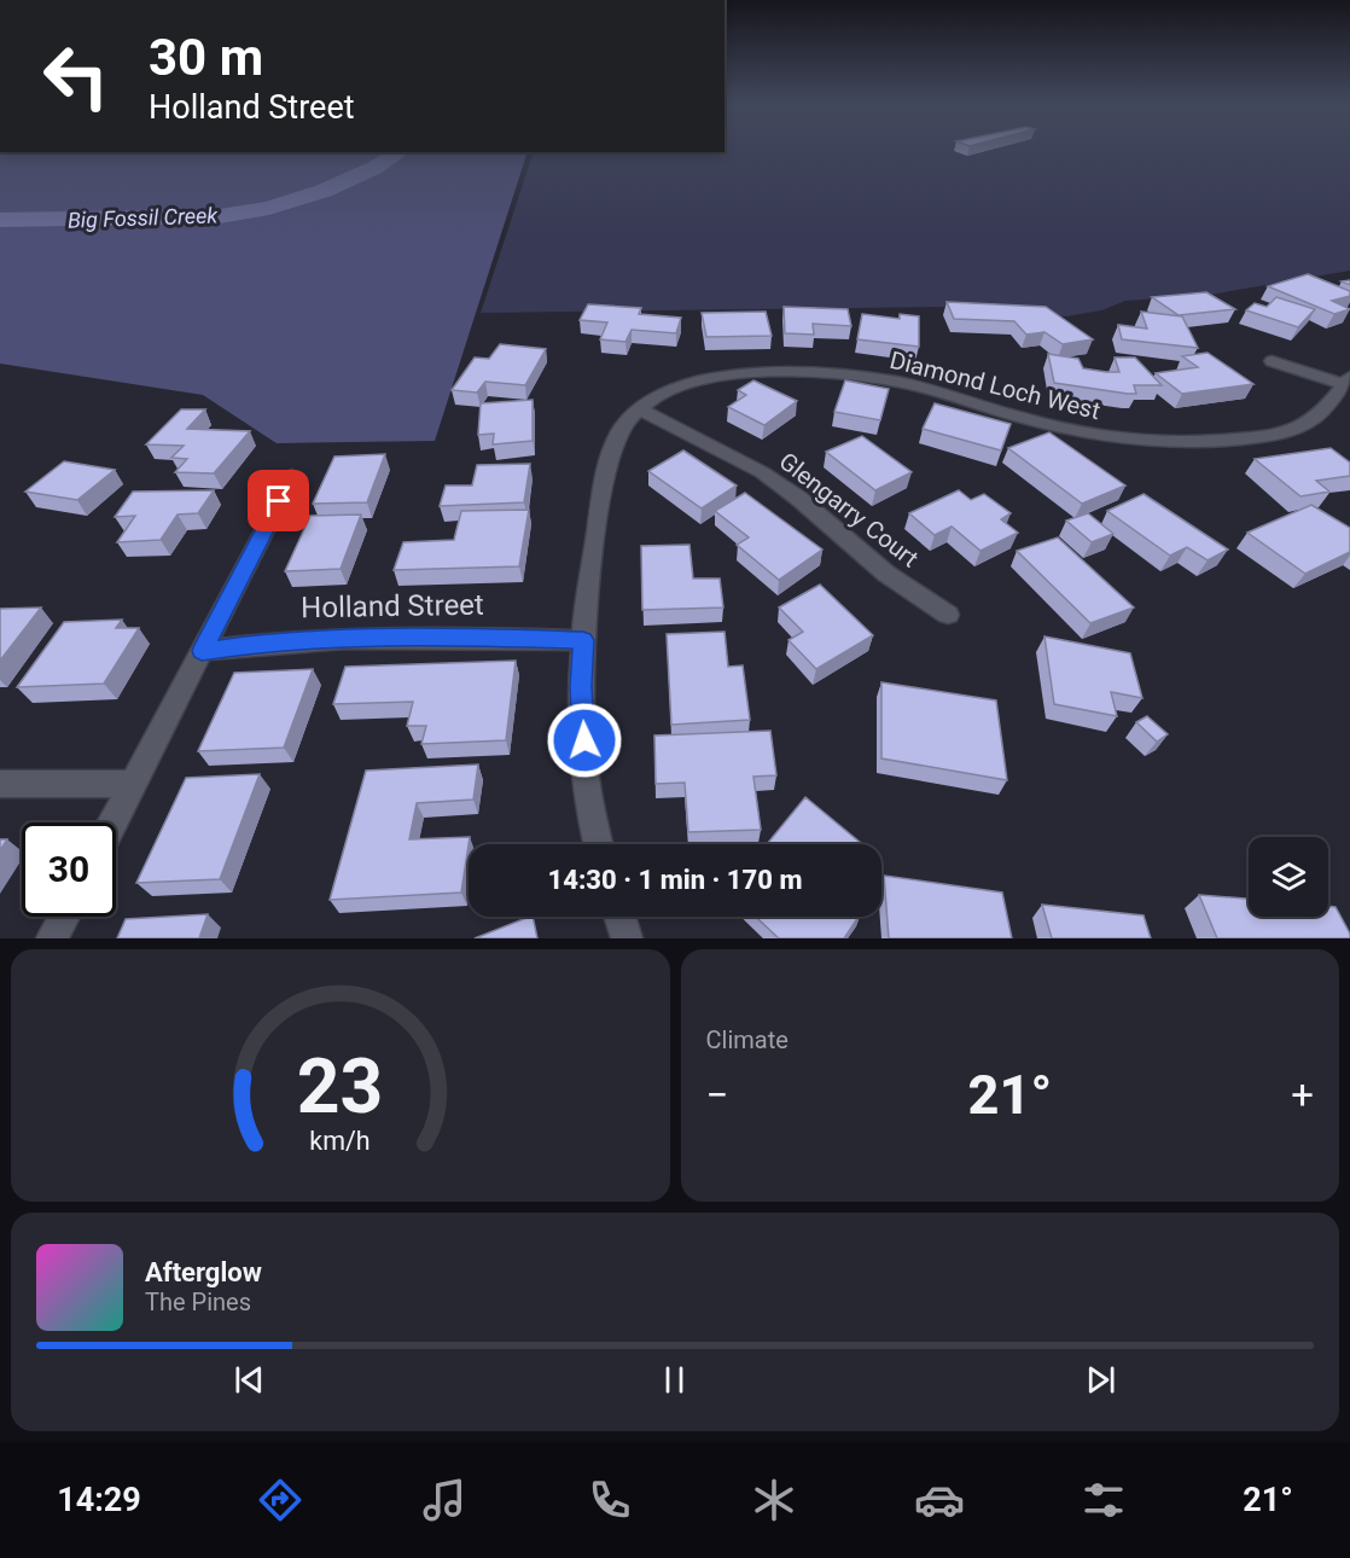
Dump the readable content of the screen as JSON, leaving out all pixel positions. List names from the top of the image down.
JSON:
{
  "streets": {
    "street": ["Diamond Loch West", "Glengarry Court", "Holland Street"]
  },
  "crossings": [
    ["Diamond Loch West", "Glengarry Court"],
    ["Diamond Loch West", "Holland Street"]
  ],
  "water": ["Big Fossil Creek"],
  "page": {
    "turn": ["30 m", "Holland Street"],
    "limit": "30",
    "trip": "14:30 · 1 min · 170 m",
    "tile": "Climate",
    "heat": ["−", "21°", "+"],
    "song": ["Afterglow", "The Pines"],
    "tabs": ["14:29", "21°"],
    "gauge": ["23", "km/h"]
  }
}
